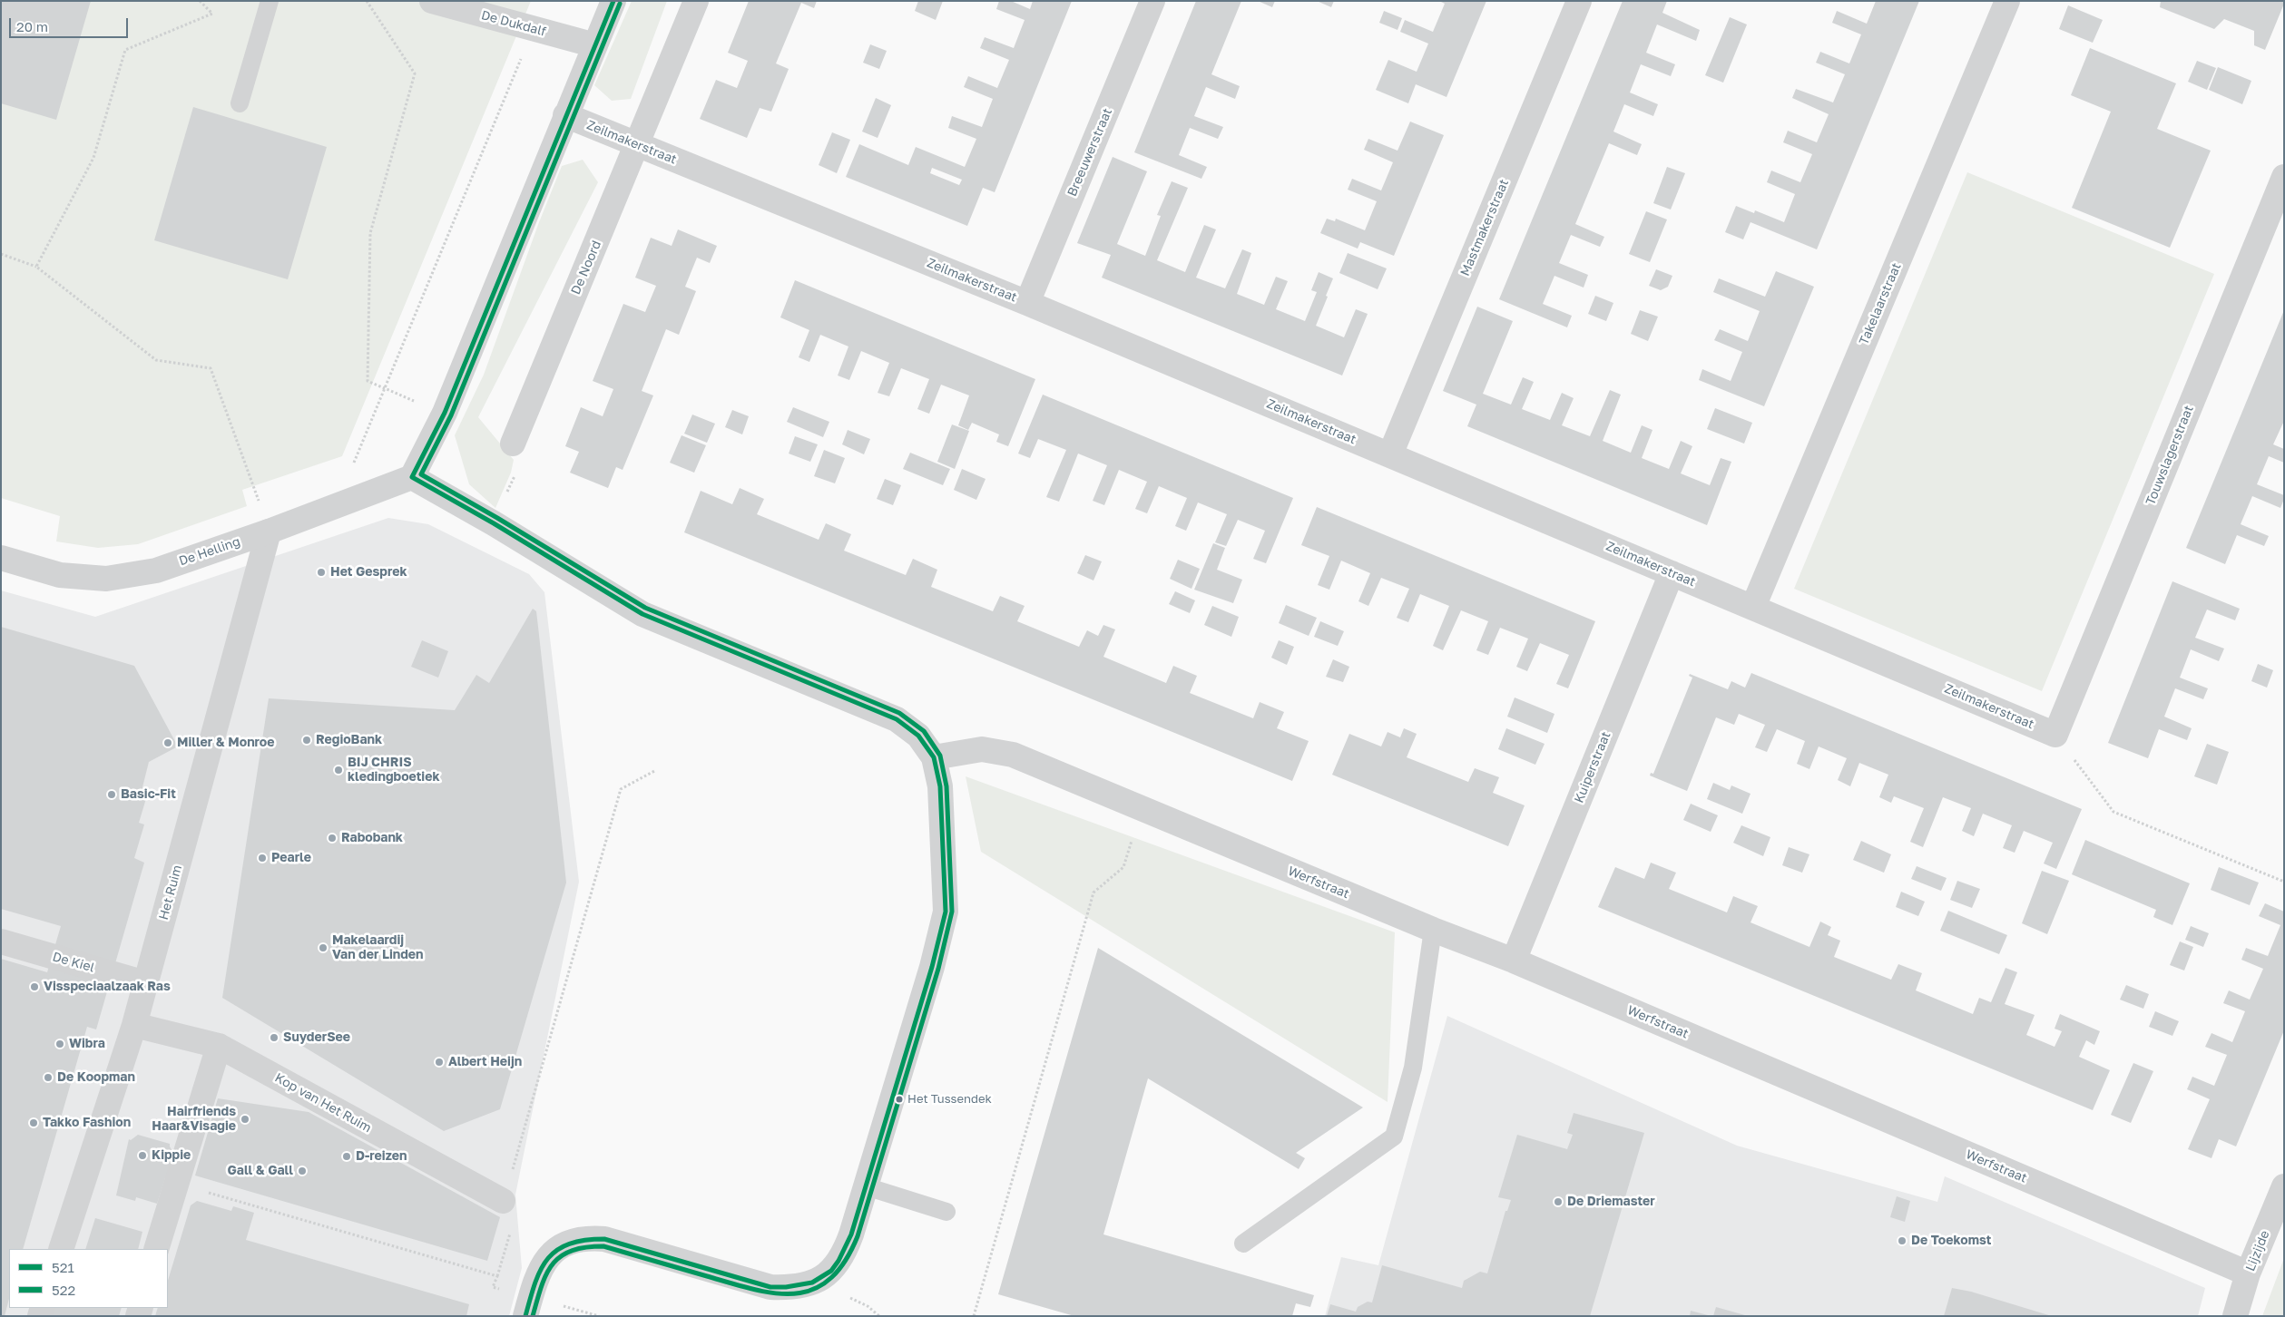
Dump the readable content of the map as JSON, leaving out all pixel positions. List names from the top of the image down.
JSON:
{
  "streets": {
    "street": [
      "De Dukdalf",
      "Zeilmakerstraat",
      "Breeuwerstraat",
      "Mastmakerstraat",
      "De Noord",
      "Takelaarstraat",
      "Touwslagerstraat",
      "De Helling",
      "Kuiperstraat",
      "Werfstraat",
      "Het Ruim",
      "De Kiel",
      "Kop van Het Ruim",
      "Lijzijde"
    ]
  },
  "crossings": [
    ["Zeilmakerstraat", "Breeuwerstraat"],
    ["Zeilmakerstraat", "Mastmakerstraat"],
    ["Zeilmakerstraat", "De Noord"],
    ["Zeilmakerstraat", "Takelaarstraat"],
    ["Zeilmakerstraat", "Touwslagerstraat"],
    ["Zeilmakerstraat", "Kuiperstraat"],
    ["De Helling", "Het Ruim"],
    ["Kuiperstraat", "Werfstraat"],
    ["Werfstraat", "Lijzijde"],
    ["Het Ruim", "De Kiel"],
    ["Het Ruim", "Kop van Het Ruim"]
  ],
  "places": [
    "Het Gesprek",
    "RegioBank",
    "Miller & Monroe",
    "BIJ CHRIS kledingboetiek",
    "Basic-Fit",
    "Rabobank",
    "Pearle",
    "Makelaardij Van der Linden",
    "Visspeciaalzaak Ras",
    "SuyderSee",
    "Wibra",
    "Albert Heijn",
    "De Koopman",
    "Het Tussendek",
    "Hairfriends Haar&Visagie",
    "Takko Fashion",
    "Kippie",
    "D-reizen",
    "Gall & Gall",
    "De Driemaster",
    "De Toekomst"
  ],
  "lines": ["transit line 521", "transit line 522"],
  "legend": ["521", "522"],
  "scale_bar": "20 m"
}
